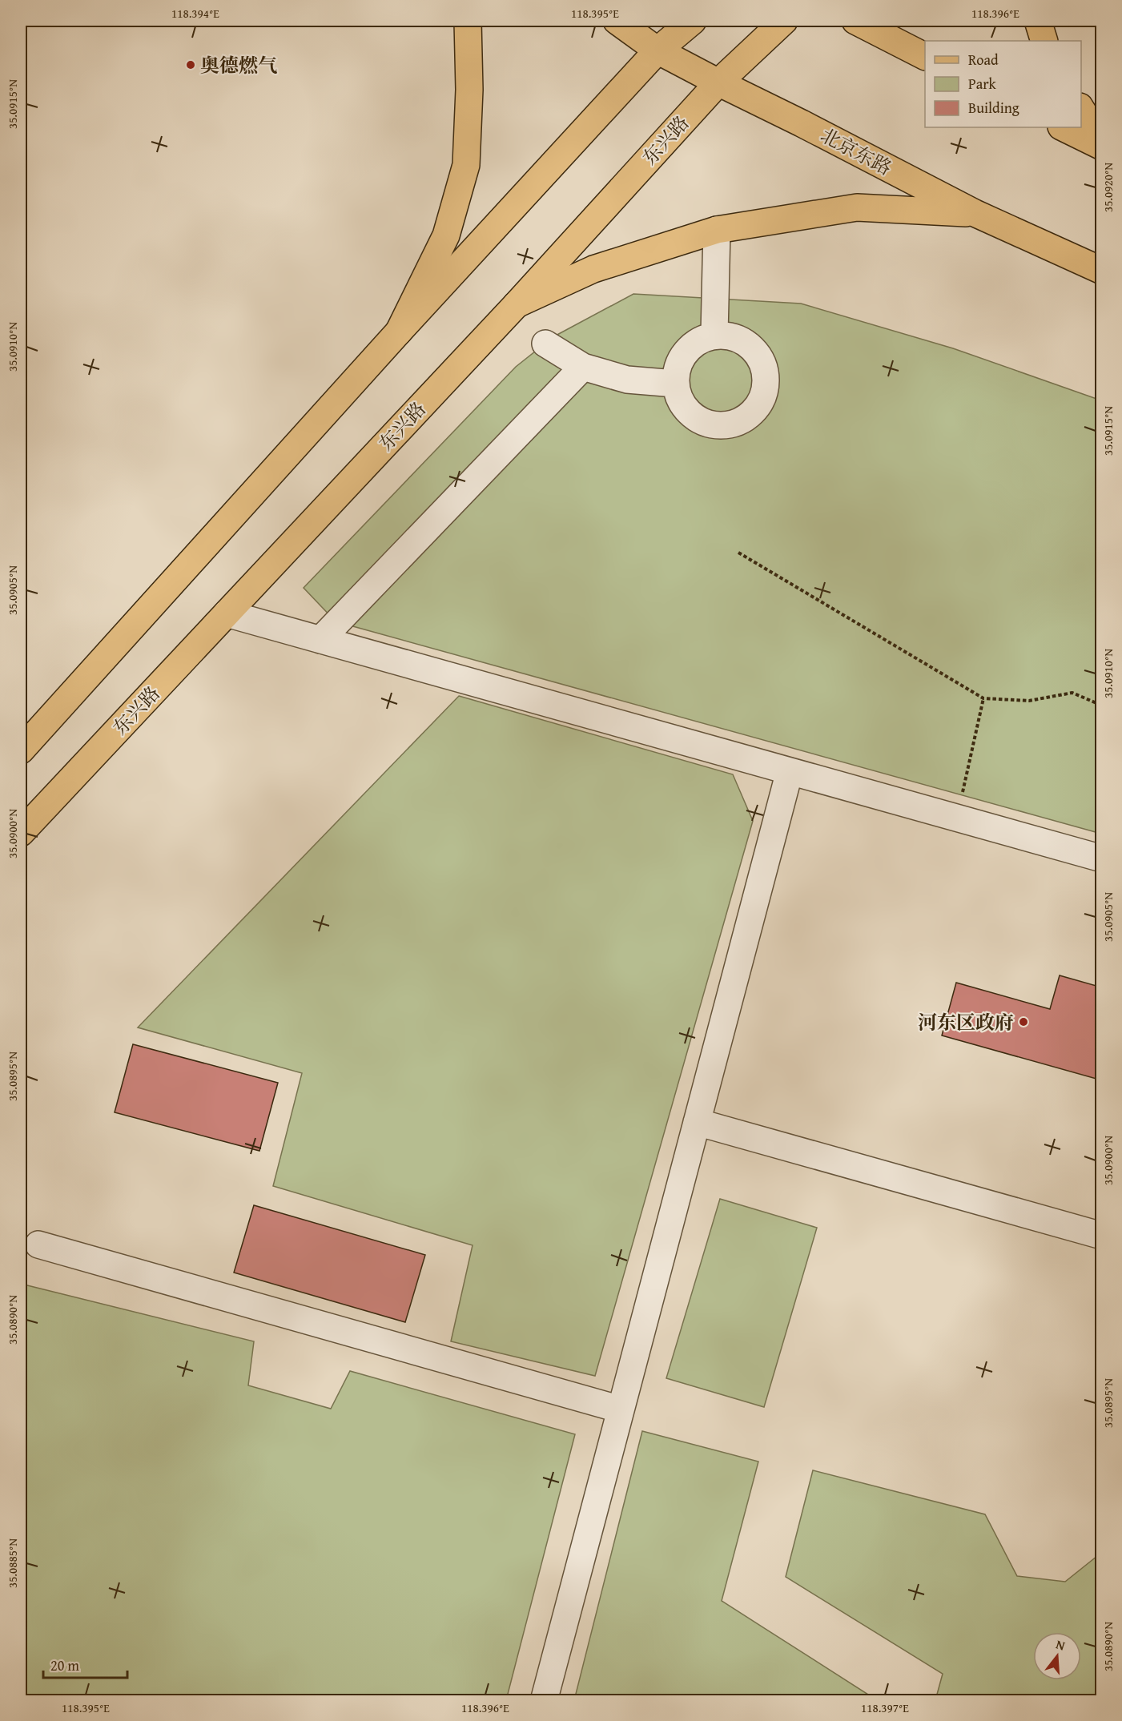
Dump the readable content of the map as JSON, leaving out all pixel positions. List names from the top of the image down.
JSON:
{
  "streets": {
    "main road": ["东兴路", "北京东路"]
  },
  "crossings": [
    ["东兴路", "北京东路"]
  ],
  "places": ["奥德燃气", "河东区政府"],
  "legend": ["Road", "Park", "Building"],
  "scale_bar": "20 m",
  "north": "top",
  "coordinates": [
    "118.394°E",
    "118.395°E",
    "118.396°E",
    "35.0915°N",
    "35.0920°N",
    "35.0910°N",
    "35.0905°N",
    "35.0900°N",
    "35.0895°N",
    "35.0890°N",
    "35.0885°N",
    "118.397°E"
  ]
}
